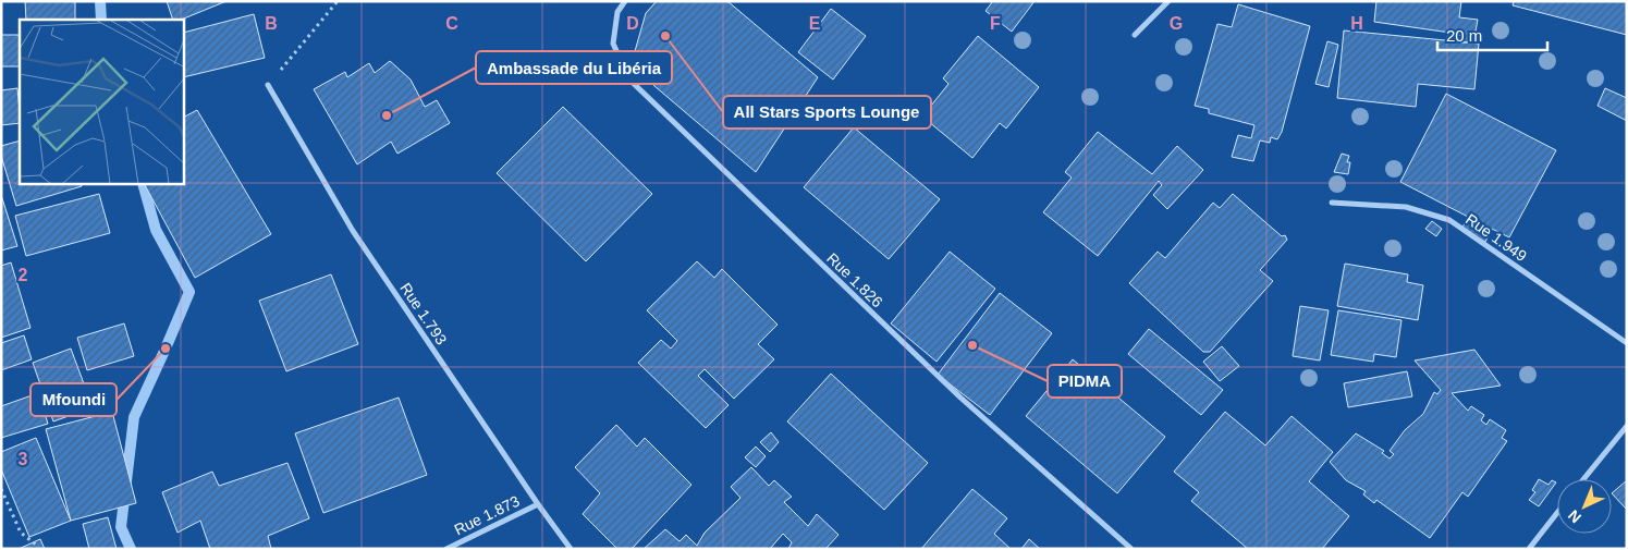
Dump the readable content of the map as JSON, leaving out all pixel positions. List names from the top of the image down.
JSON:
{
  "streets": {
    "street": [
      "Rue 1.949",
      "Rue 1.826",
      "Rue 1.793",
      "Rue 1.873"
    ]
  },
  "crossings": [
    ["Rue 1.793", "Rue 1.873"]
  ],
  "places": [
    "All Stars Sports Lounge",
    "Ambassade du Libéria",
    "PIDMA",
    "Mfoundi"
  ],
  "scale_bar": "20 m",
  "north": "bottom left",
  "grid": {
    "columns": [
      "B",
      "C",
      "D",
      "E",
      "F",
      "G",
      "H"
    ],
    "rows": ["2", "3"]
  }
}
